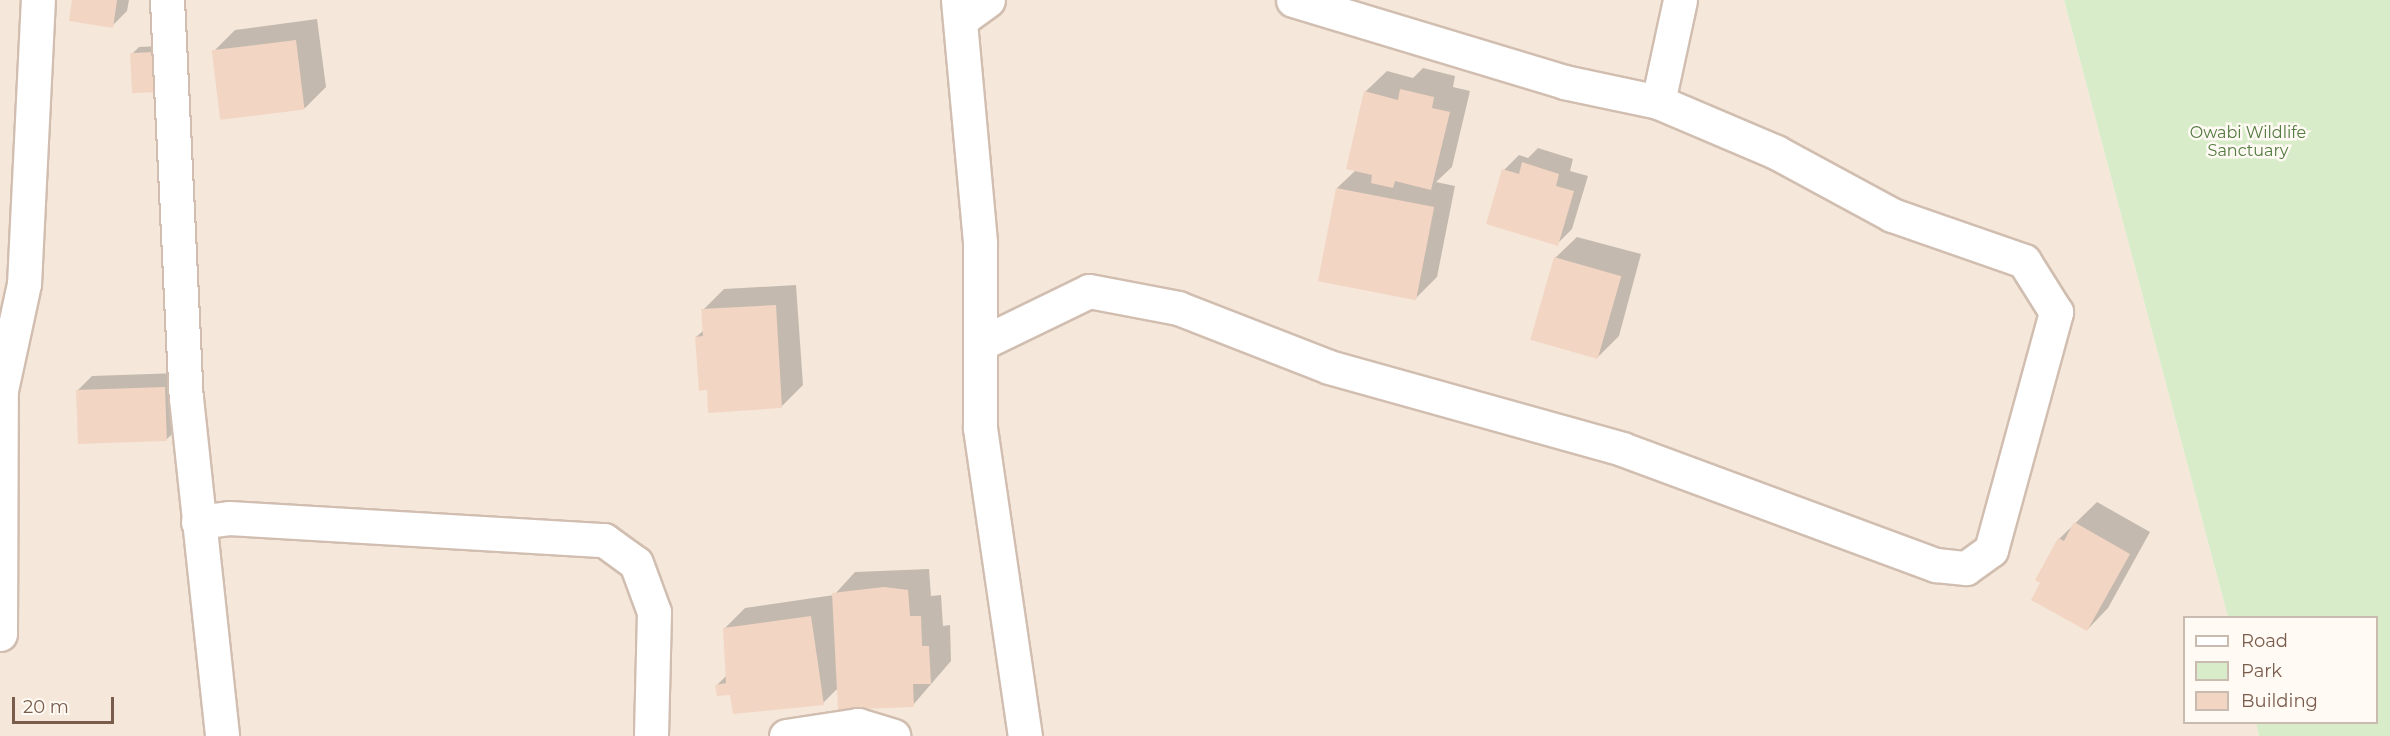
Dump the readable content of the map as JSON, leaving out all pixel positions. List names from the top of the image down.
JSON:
{
  "parks": ["Owabi Wildlife Sanctuary"],
  "legend": ["Road", "Park", "Building"],
  "scale_bar": "20 m"
}
